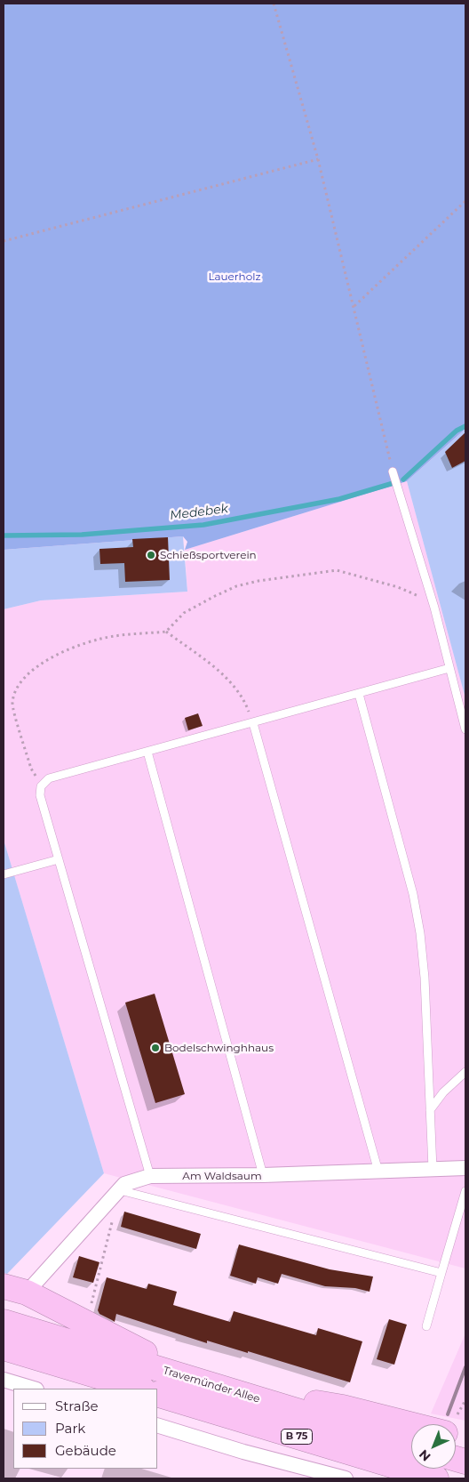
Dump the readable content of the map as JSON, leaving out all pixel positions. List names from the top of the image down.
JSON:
{
  "streets": {
    "highway": ["Travemünder Allee", "B 75"],
    "street": ["Am Waldsaum"]
  },
  "water": ["Medebek"],
  "parks": ["Lauerholz"],
  "places": ["Schießsportverein", "Bodelschwinghhaus"],
  "legend": ["Straße", "Park", "Gebäude"],
  "north": "bottom left"
}
